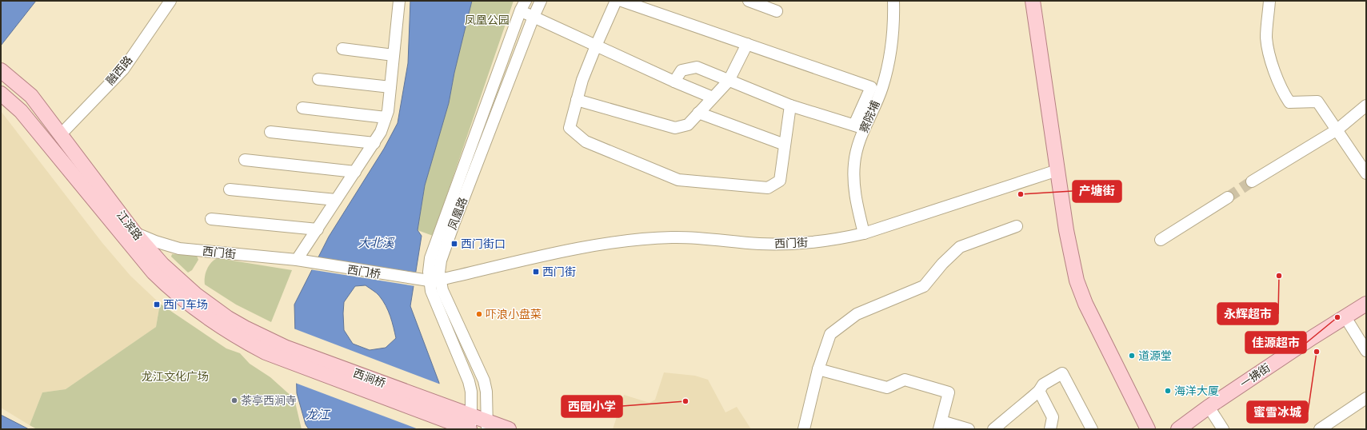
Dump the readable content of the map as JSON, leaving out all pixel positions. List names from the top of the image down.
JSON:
{
  "streets": {
    "main road": ["江滨路", "一拂街", "西涧桥"],
    "street": [
      "融西路",
      "察院埔",
      "凤凰路",
      "西门街",
      "西门桥"
    ]
  },
  "crossings": [
    ["融西路", "江滨路"],
    ["察院埔", "西门街"],
    ["凤凰路", "西门街"],
    ["凤凰路", "西门桥"],
    ["凤凰路", "西涧桥"],
    ["江滨路", "西门街"],
    ["江滨路", "西涧桥"],
    ["西门街", "西门桥"]
  ],
  "water": ["大北溪", "龙江"],
  "parks": ["凤凰公园", "龙江文化广场"],
  "places": {
    "other": [
      "产塘街",
      "永辉超市",
      "吓浪小盘菜",
      "佳源超市",
      "蜜雪冰城",
      "道源堂",
      "海洋大厦",
      "茶亭西涧寺",
      "西园小学"
    ],
    "transit": ["西门街口", "西门街", "西门车场"]
  }
}
